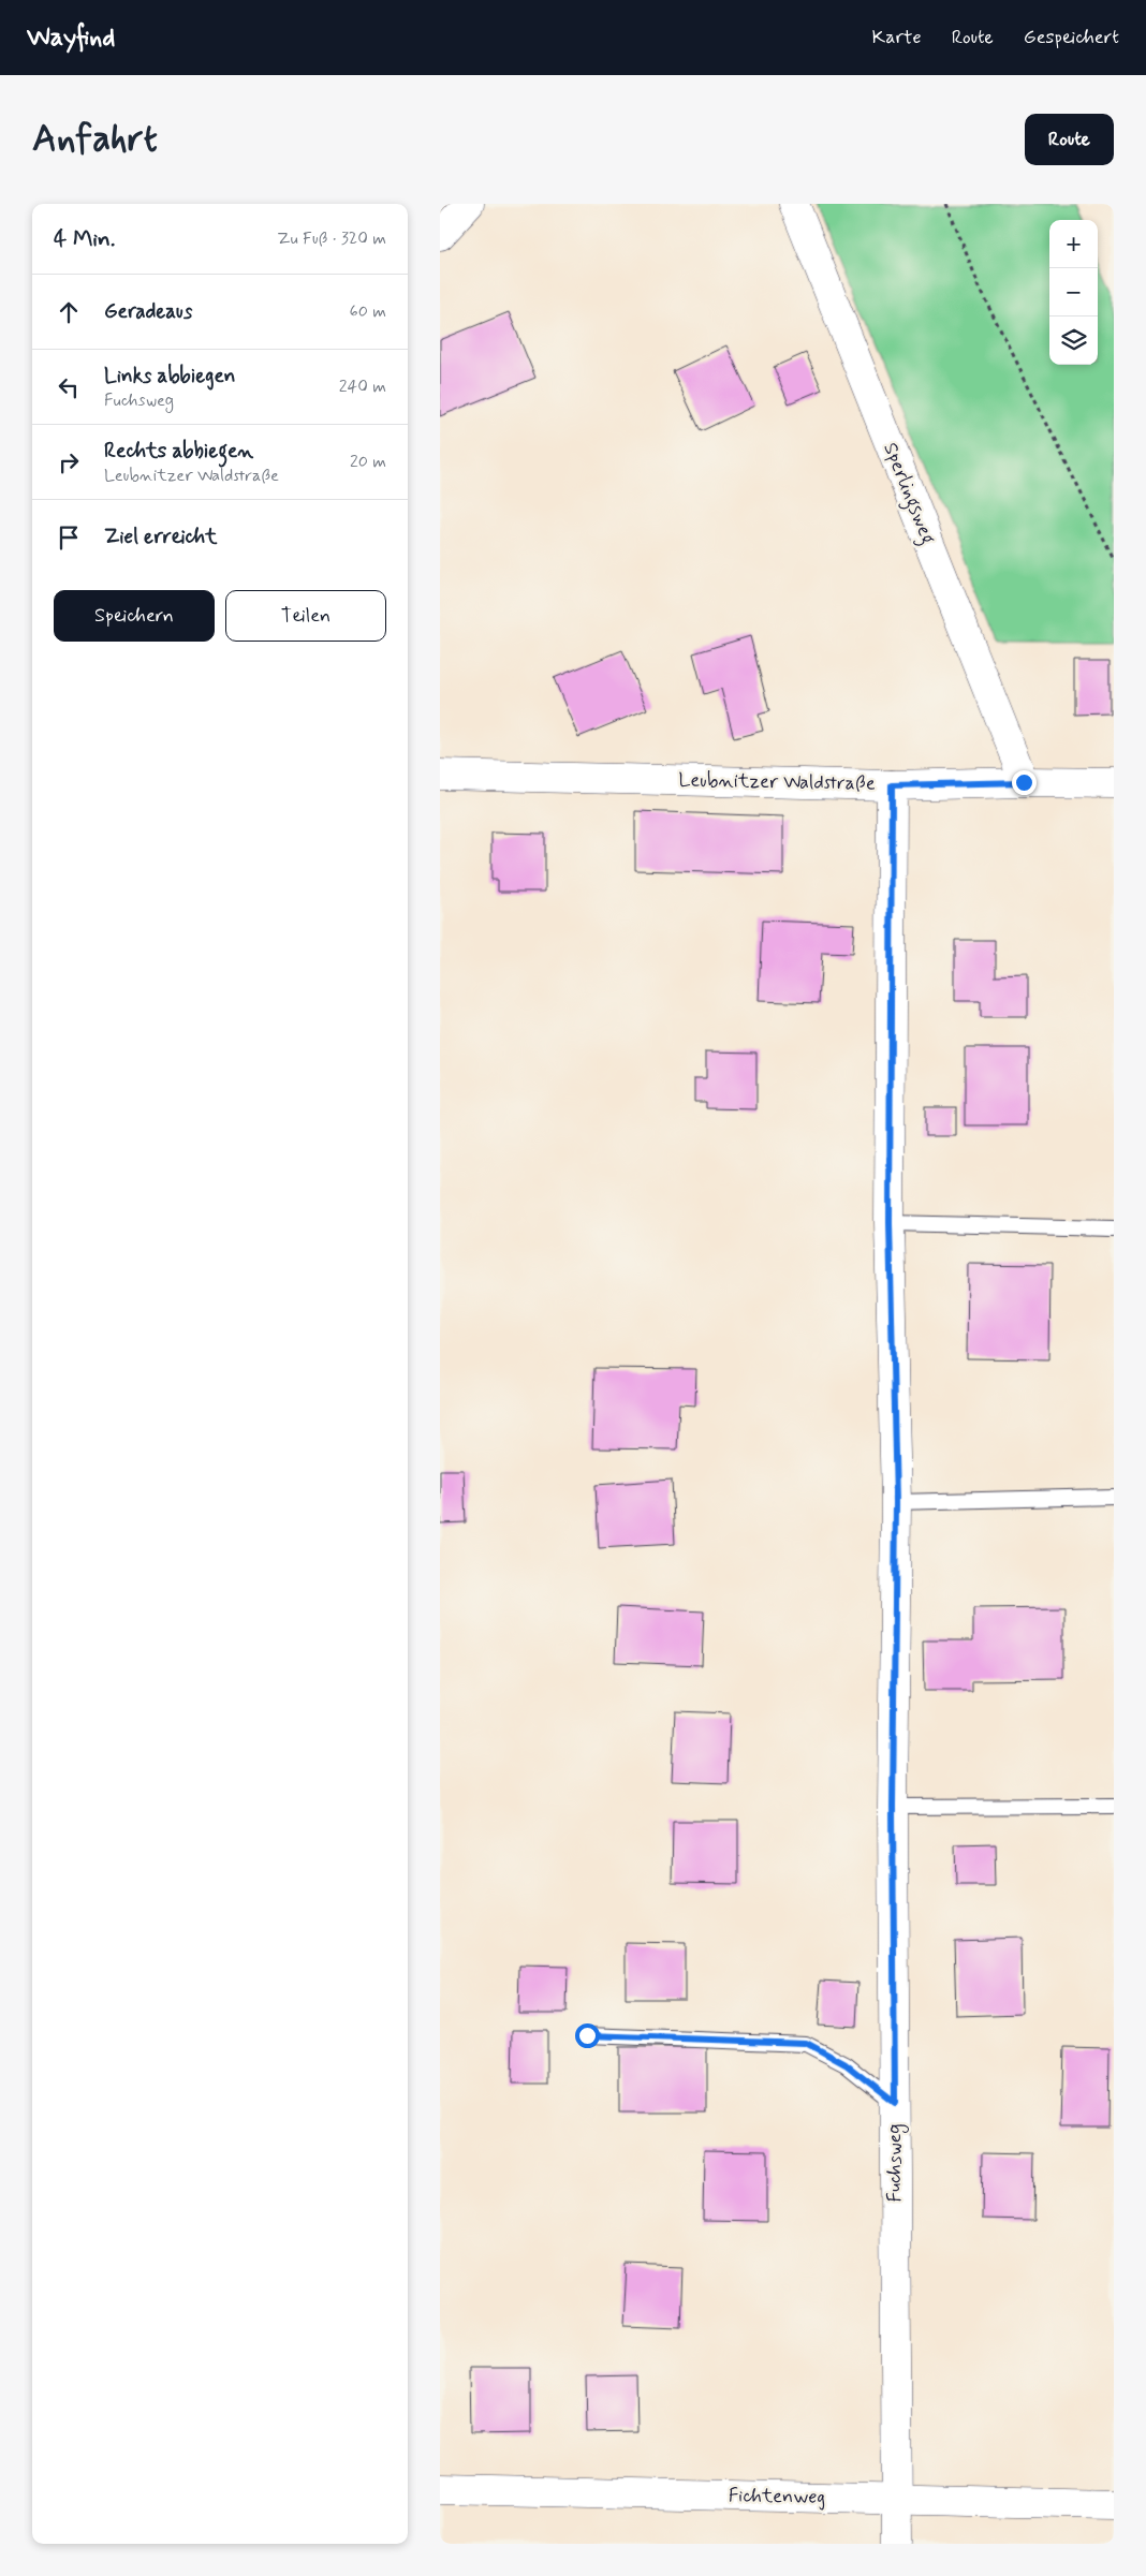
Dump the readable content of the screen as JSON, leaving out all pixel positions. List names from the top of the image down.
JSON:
{
  "streets": {
    "street": [
      "Sperlingsweg",
      "Leubnitzer Waldstraße",
      "Fuchsweg",
      "Fichtenweg"
    ]
  },
  "crossings": [
    ["Sperlingsweg", "Leubnitzer Waldstraße"],
    ["Leubnitzer Waldstraße", "Fuchsweg"],
    ["Fuchsweg", "Fichtenweg"]
  ],
  "page": {
    "header": "Wayfind",
    "nav": ["Karte", "Route", "Gespeichert"],
    "buttons": [
      "Route",
      ["Speichern", "Teilen"]
    ],
    "title": "Anfahrt",
    "heading": ["4 Min.", "Zu Fuß · 320 m"],
    "map_buttons": ["+", "−"],
    "list": [
      ["Geradeaus", "60 m"],
      ["Links abbiegen", "Fuchsweg", "240 m"],
      ["Rechts abbiegen", "Leubnitzer Waldstraße", "20 m"],
      "Ziel erreicht"
    ]
  }
}
